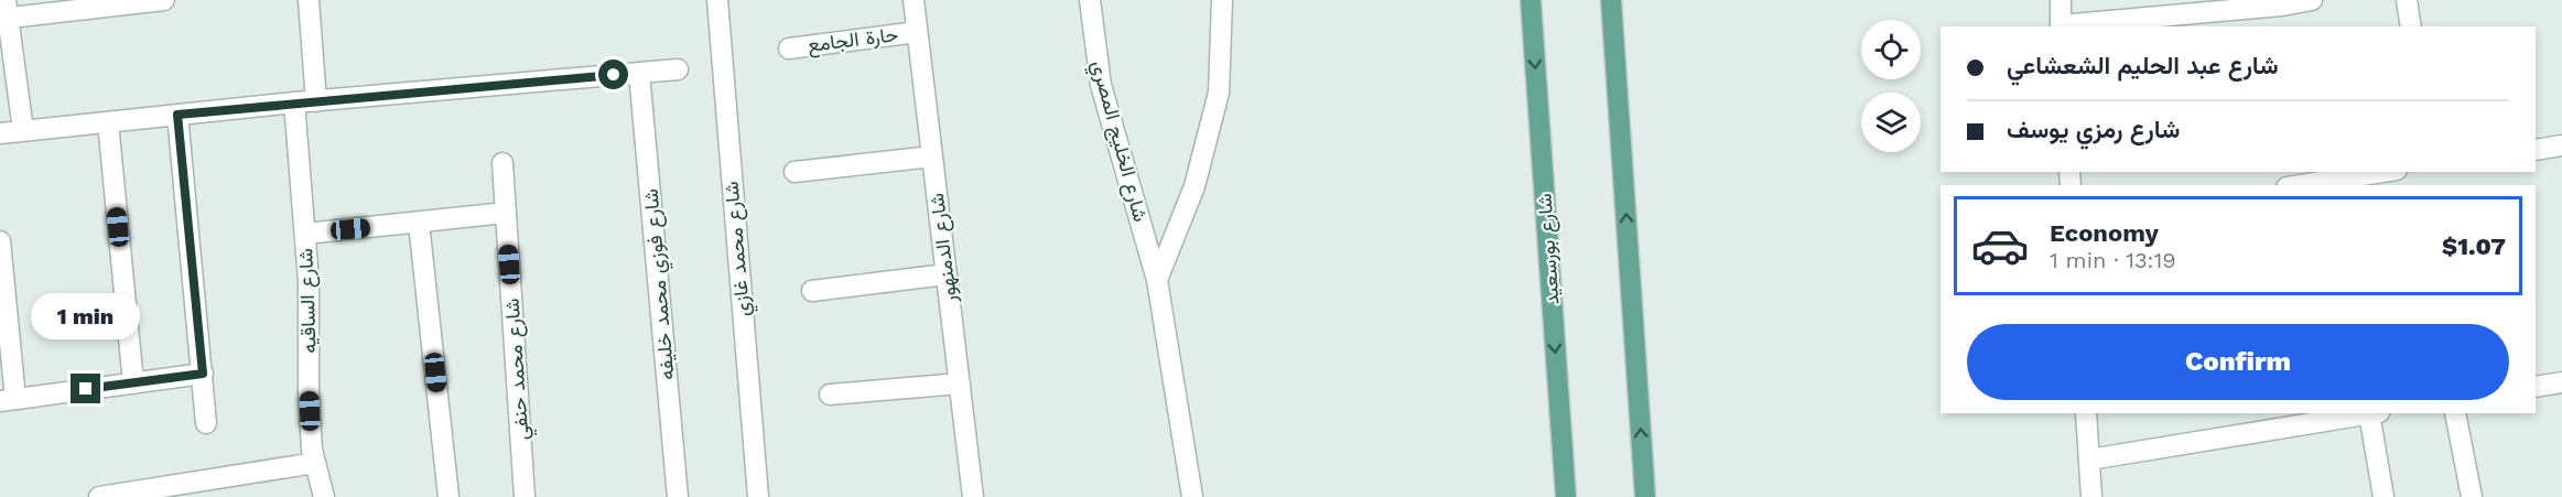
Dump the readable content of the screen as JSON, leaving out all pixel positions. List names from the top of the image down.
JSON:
{
  "streets": {
    "main road": ["شارع بورسعيد"],
    "street": [
      "حارة الجامع",
      "شارع الخليج المصري",
      "شارع الدمنهور",
      "شارع محمد غازي",
      "شارع فوزي محمد خليفه",
      "شارع الساقيه",
      "شارع محمد حنفي"
    ]
  },
  "crossings": [
    ["حارة الجامع", "شارع الدمنهور"]
  ],
  "page": {
    "banner": ["شارع عبد الحليم الشعشاعي", "شارع رمزي يوسف"],
    "list": [
      {
        "name": "Economy",
        "note": "1 min · 13:19",
        "value": "$1.07"
      }
    ],
    "bubble": "1 min",
    "buttons": "Confirm"
  }
}
